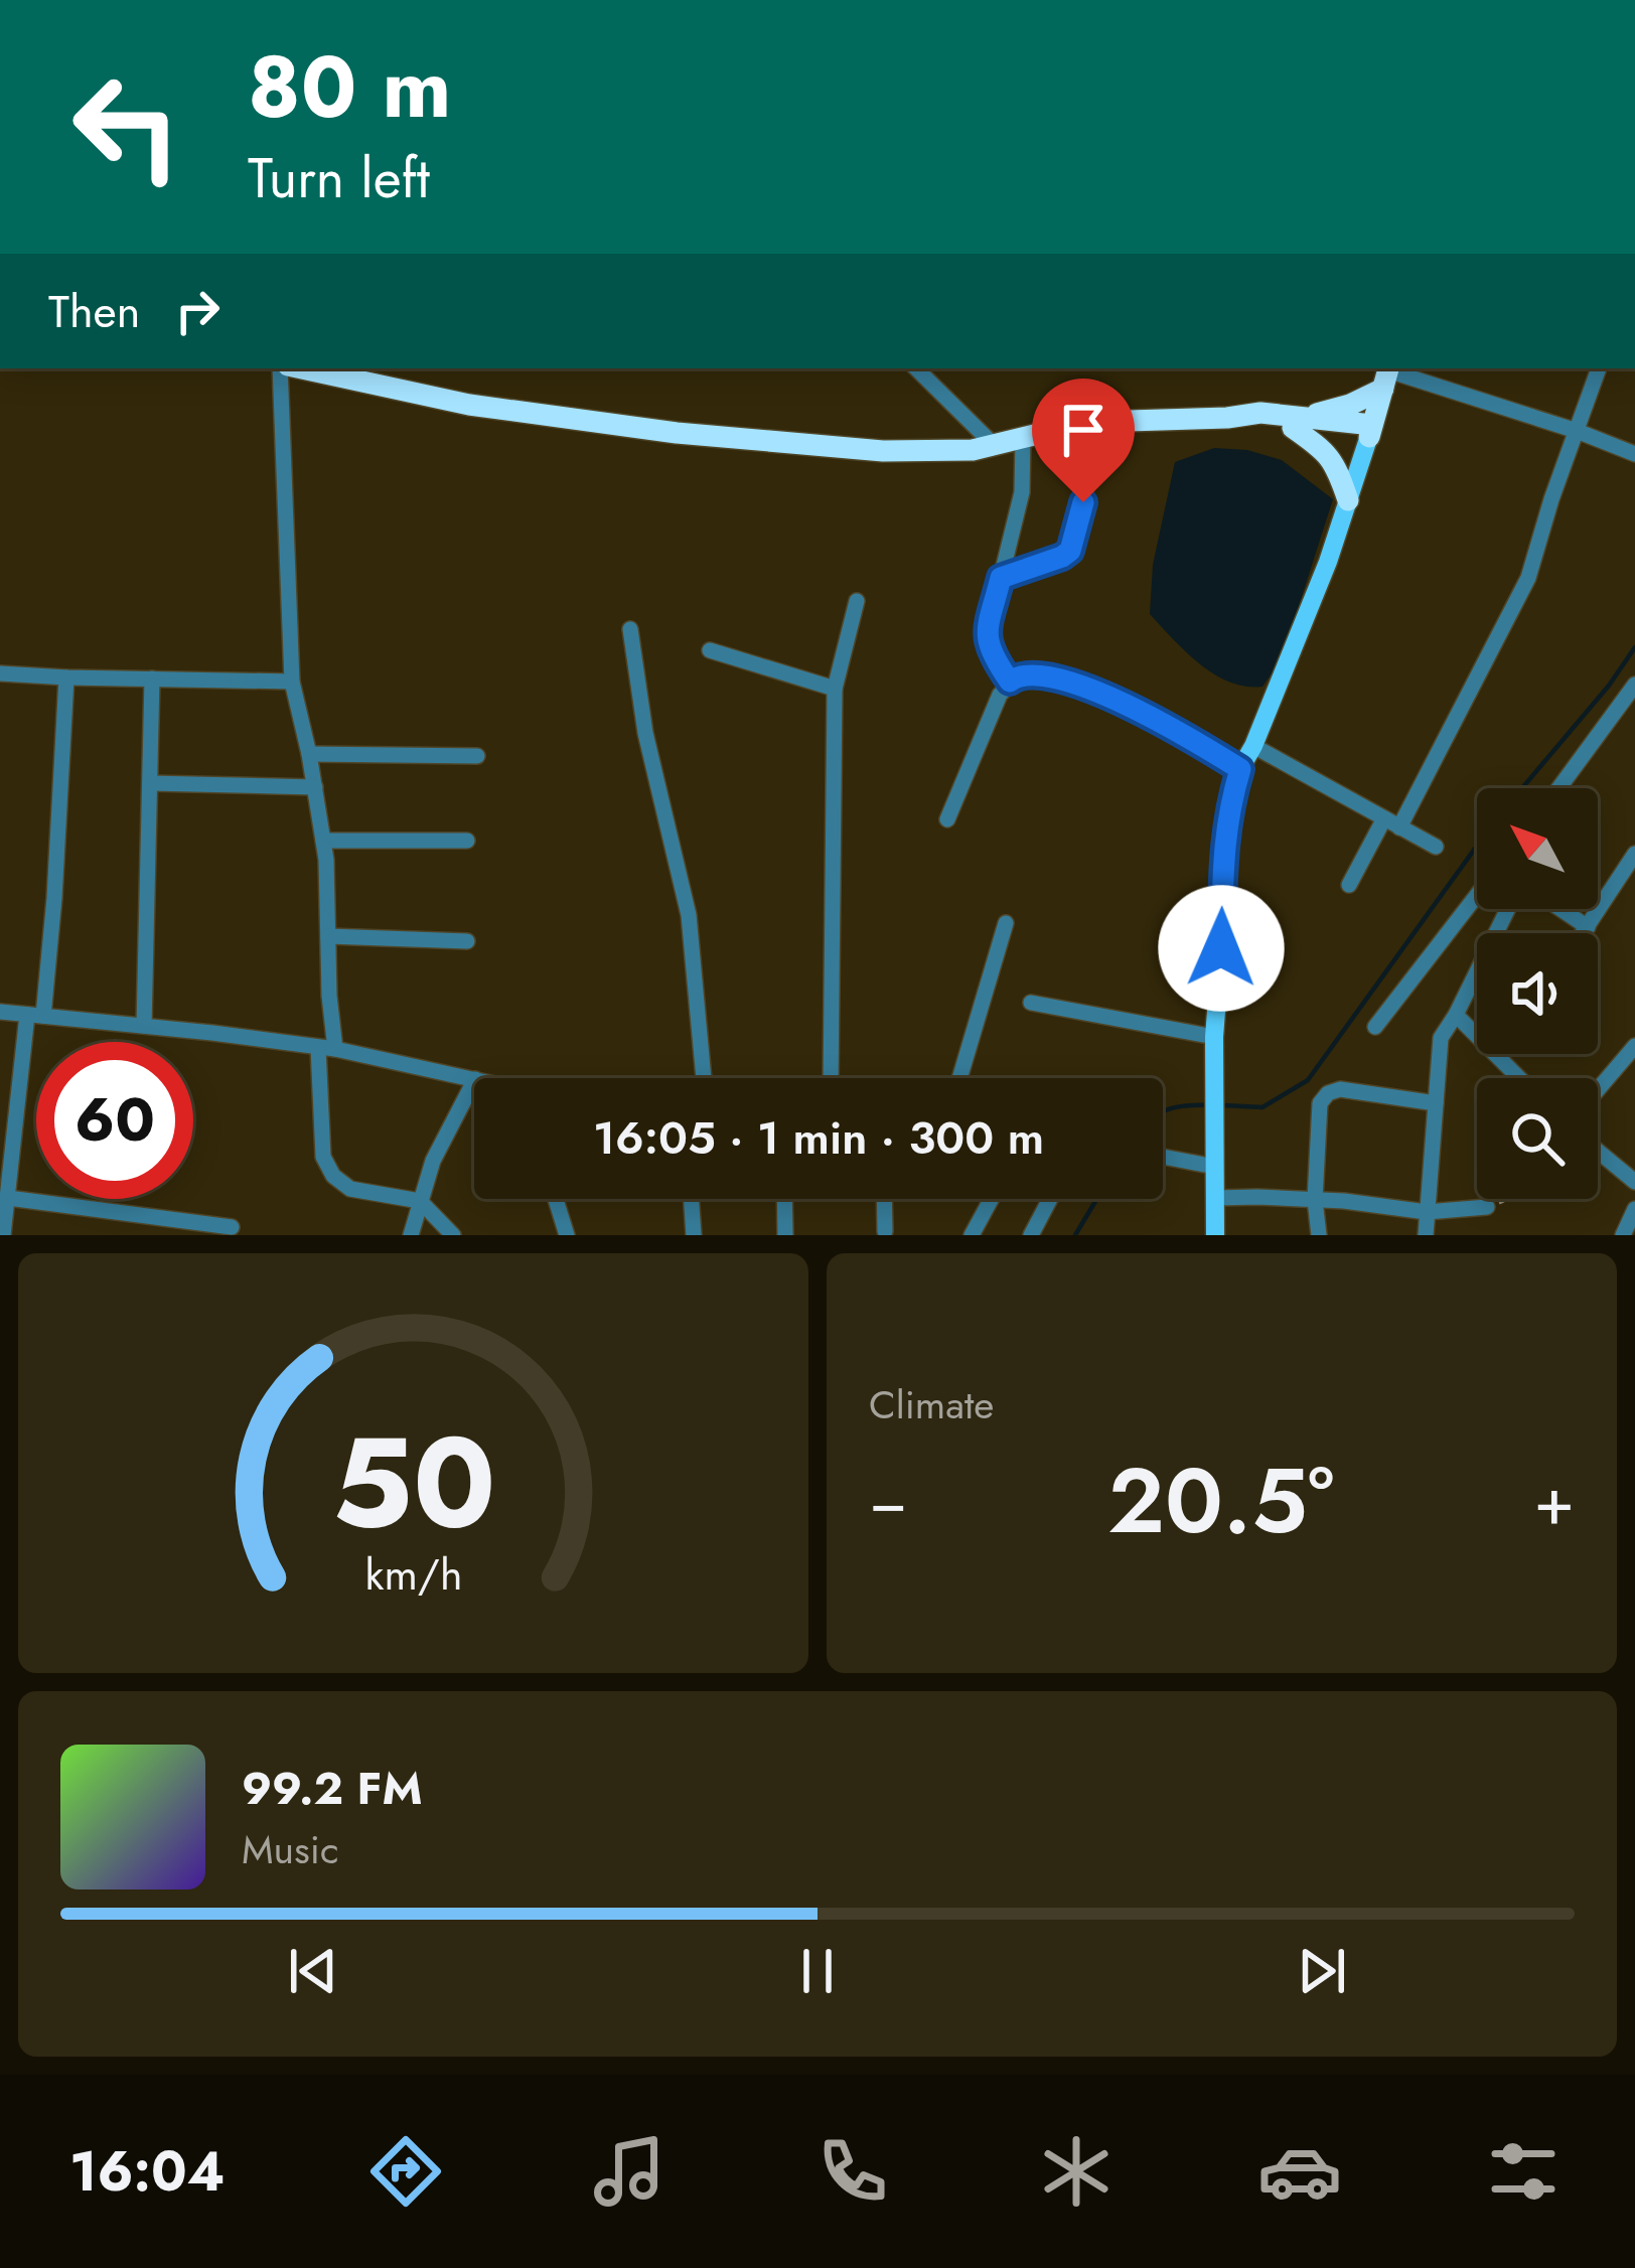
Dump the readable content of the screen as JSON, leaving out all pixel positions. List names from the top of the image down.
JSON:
{
  "north": "top left",
  "page": {
    "turn": ["80 m", "Turn left"],
    "then": "Then",
    "limit": "60",
    "trip": "16:05 · 1 min · 300 m",
    "tile": "Climate",
    "heat": ["−", "20.5°", "+"],
    "song": ["99.2 FM", "Music"],
    "tabs": "16:04",
    "gauge": ["50", "km/h"]
  }
}
